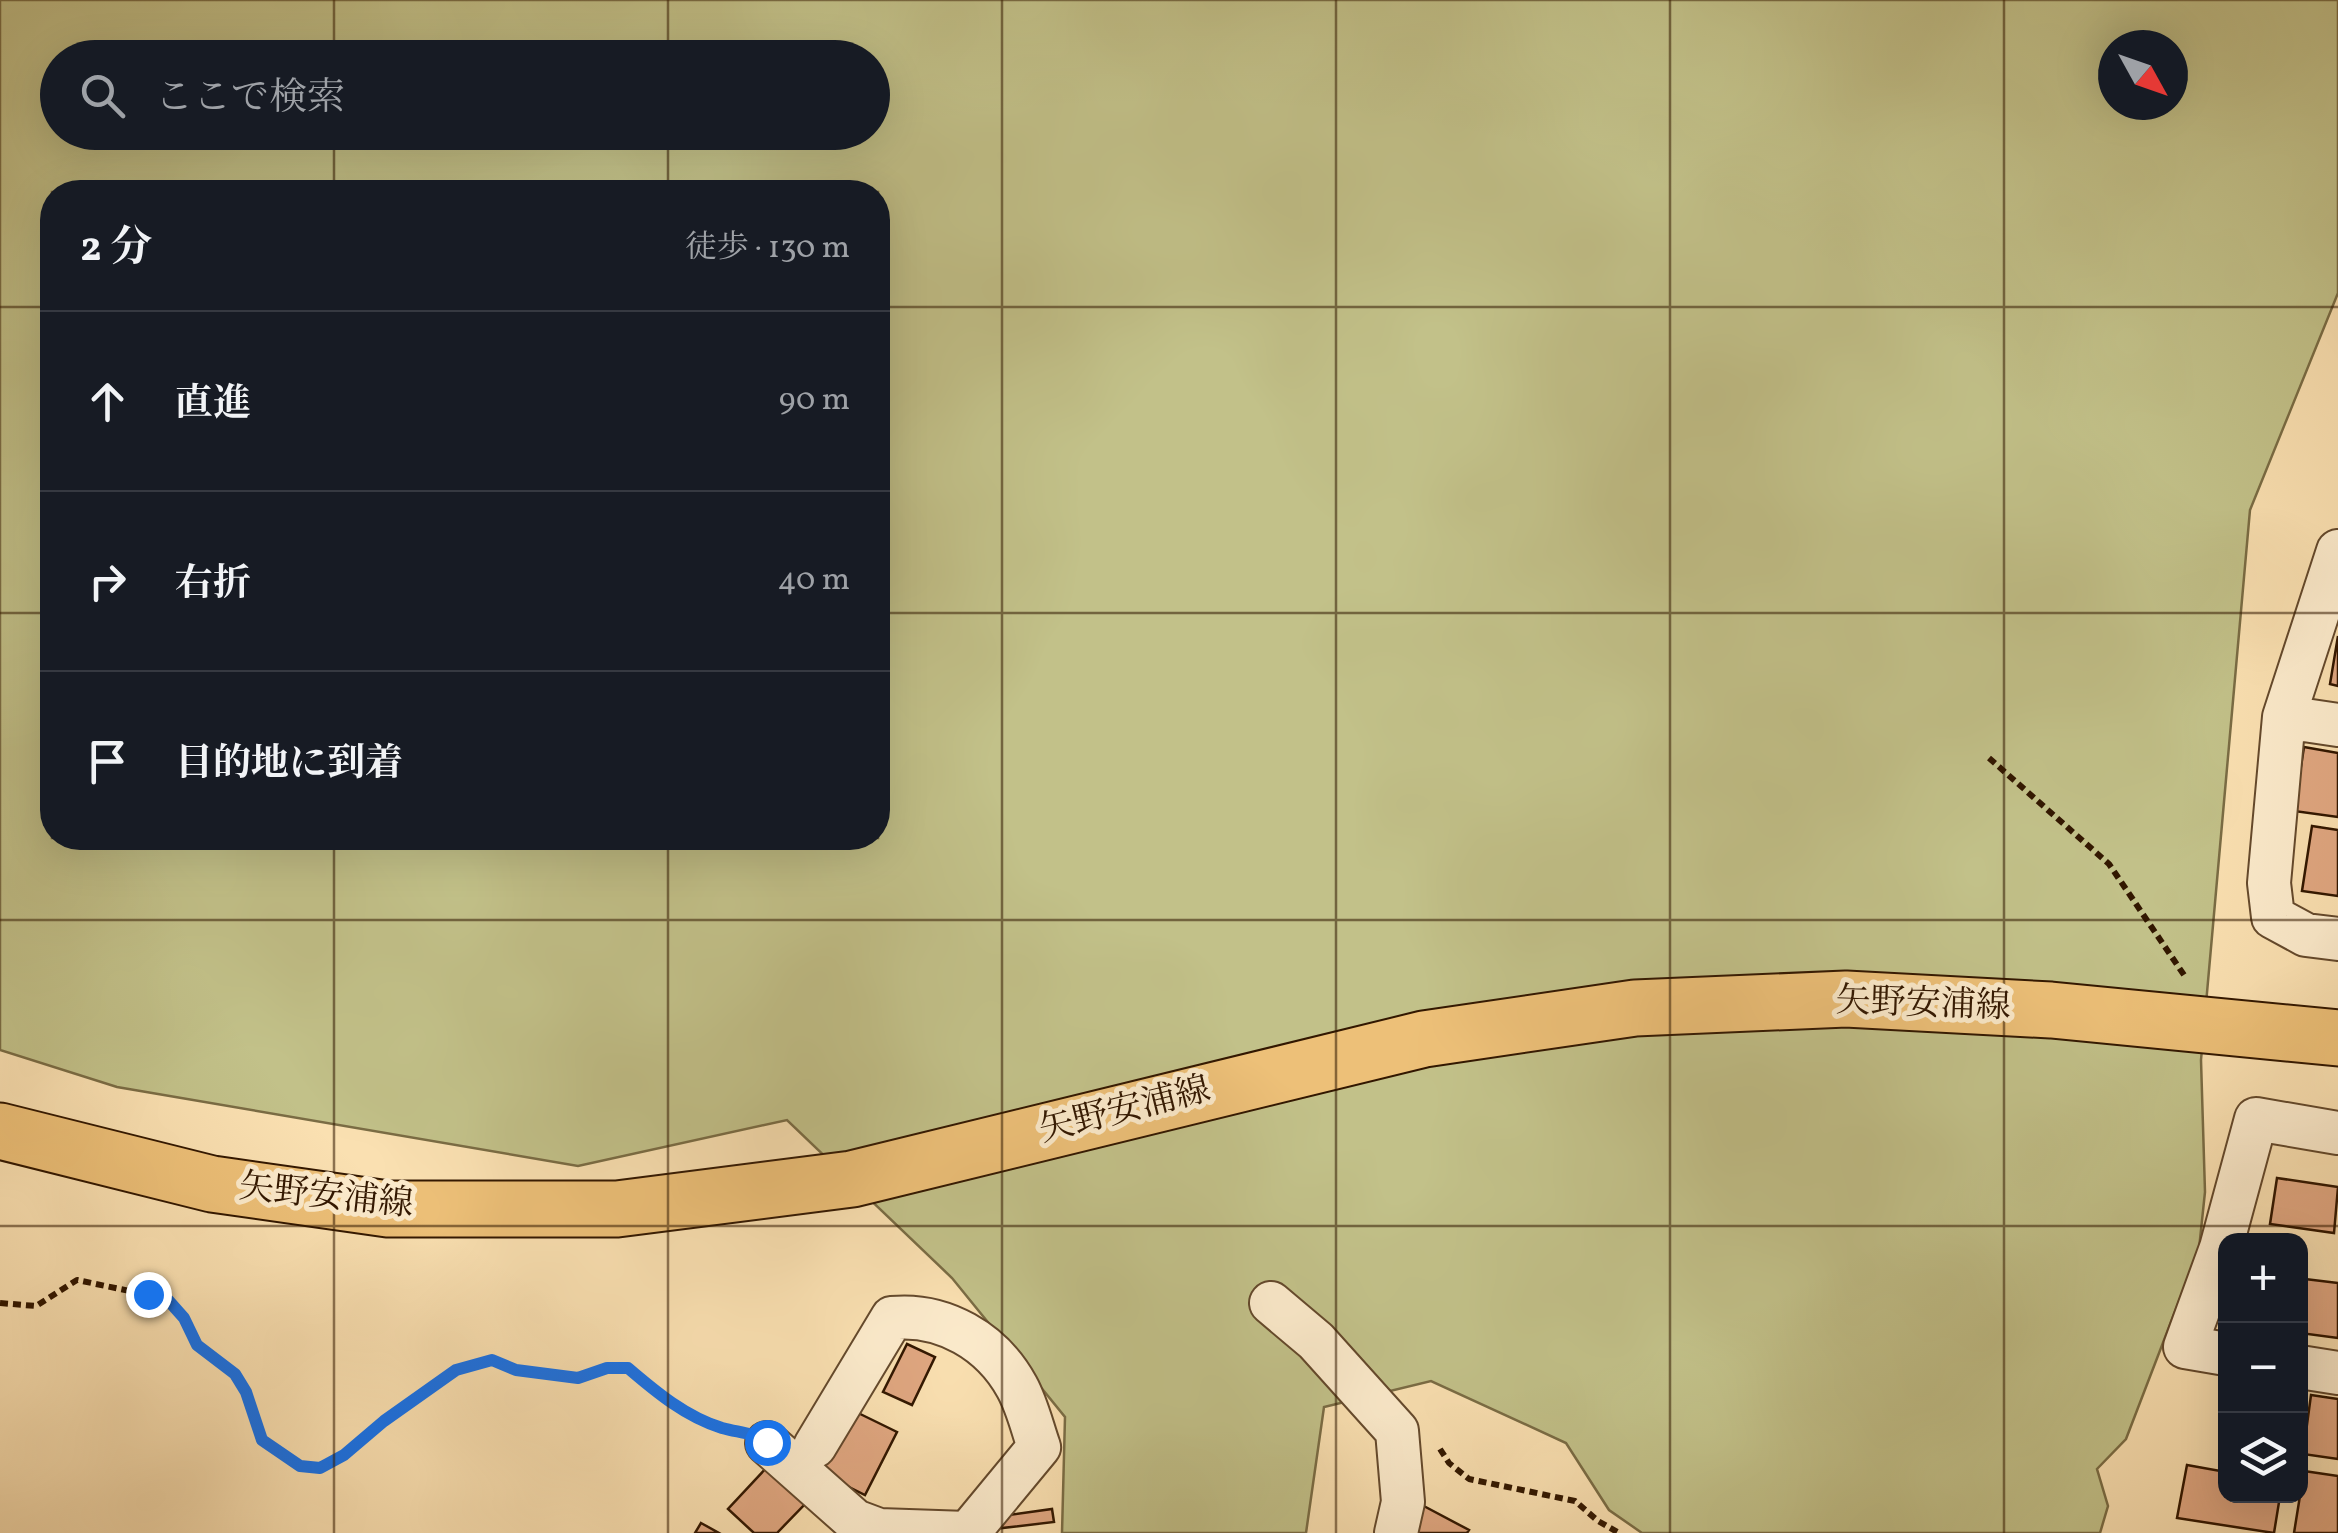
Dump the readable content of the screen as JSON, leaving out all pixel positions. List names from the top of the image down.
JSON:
{
  "streets": {
    "main road": ["矢野安浦線"]
  },
  "north": "bottom right",
  "page": {
    "search": "ここで検索",
    "heading": ["2 分", "徒歩 · 130 m"],
    "list": [
      ["直進", "90 m"],
      ["右折", "40 m"],
      "目的地に到着"
    ],
    "map_buttons": ["+", "−"]
  }
}
